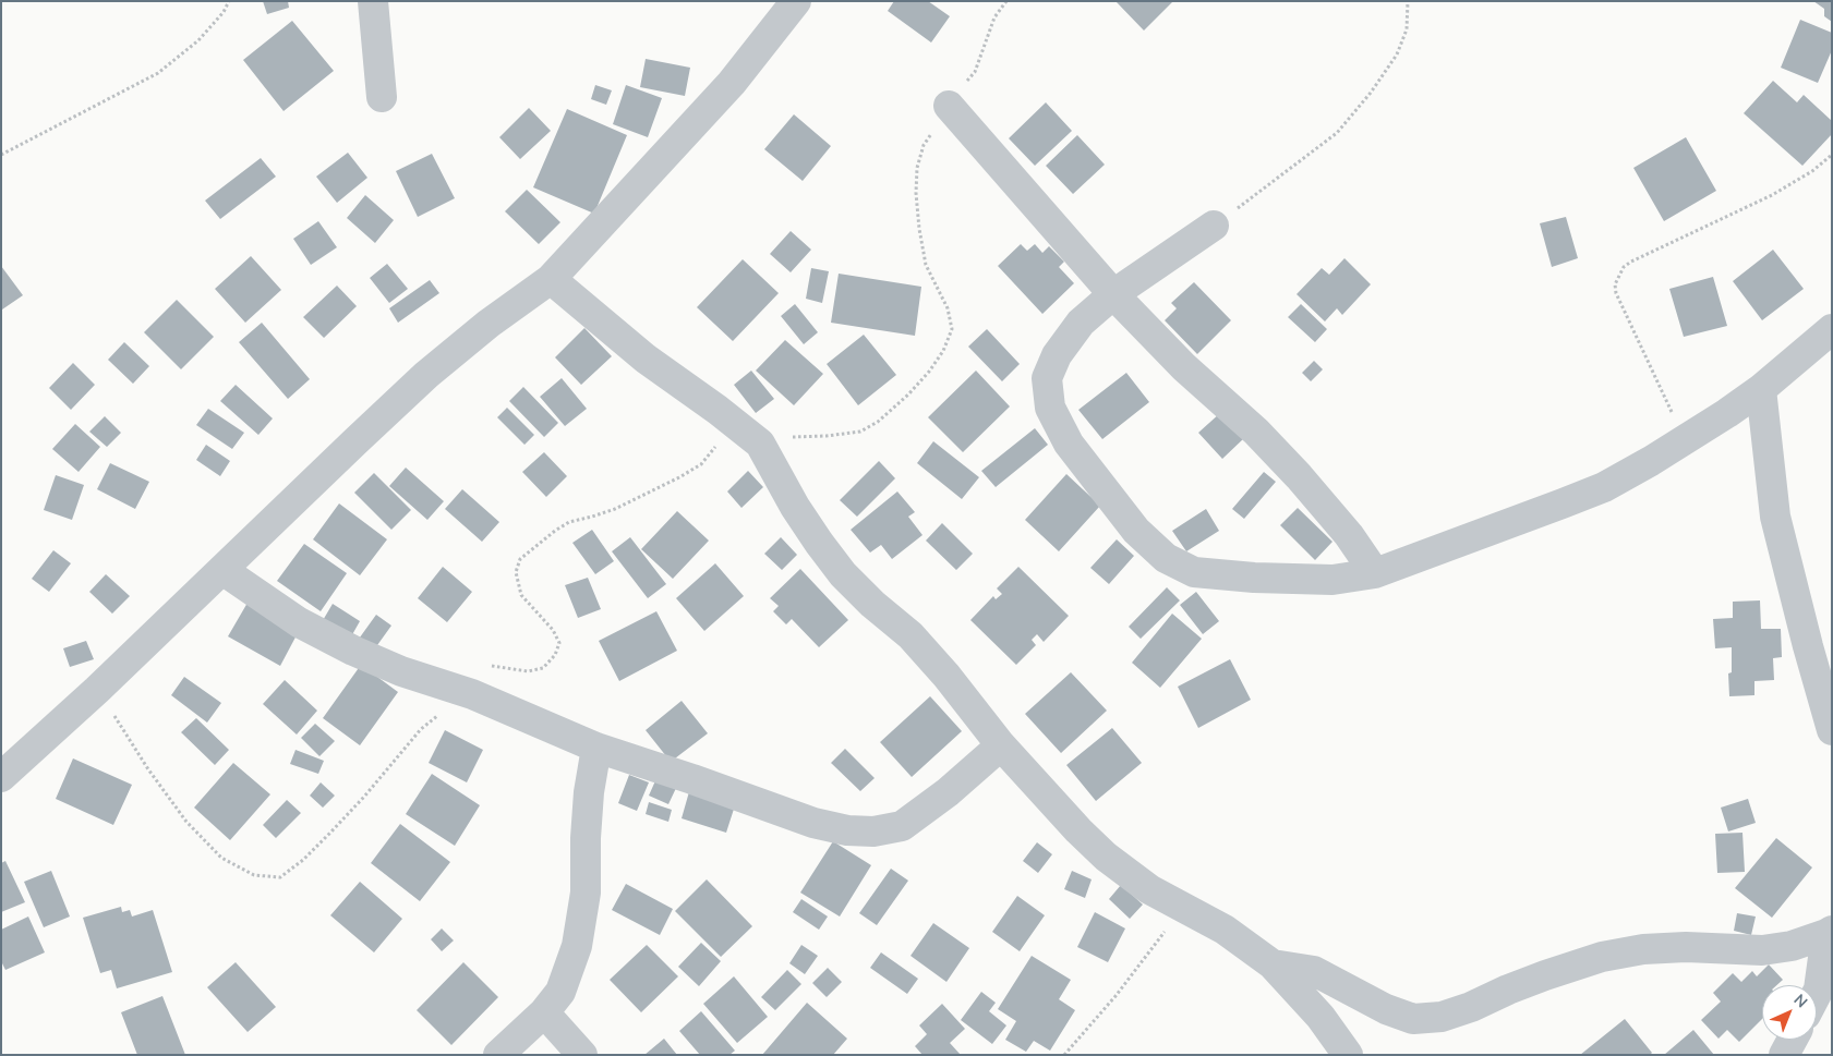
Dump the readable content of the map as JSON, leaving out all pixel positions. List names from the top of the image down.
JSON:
{
  "north": "top right"
}
